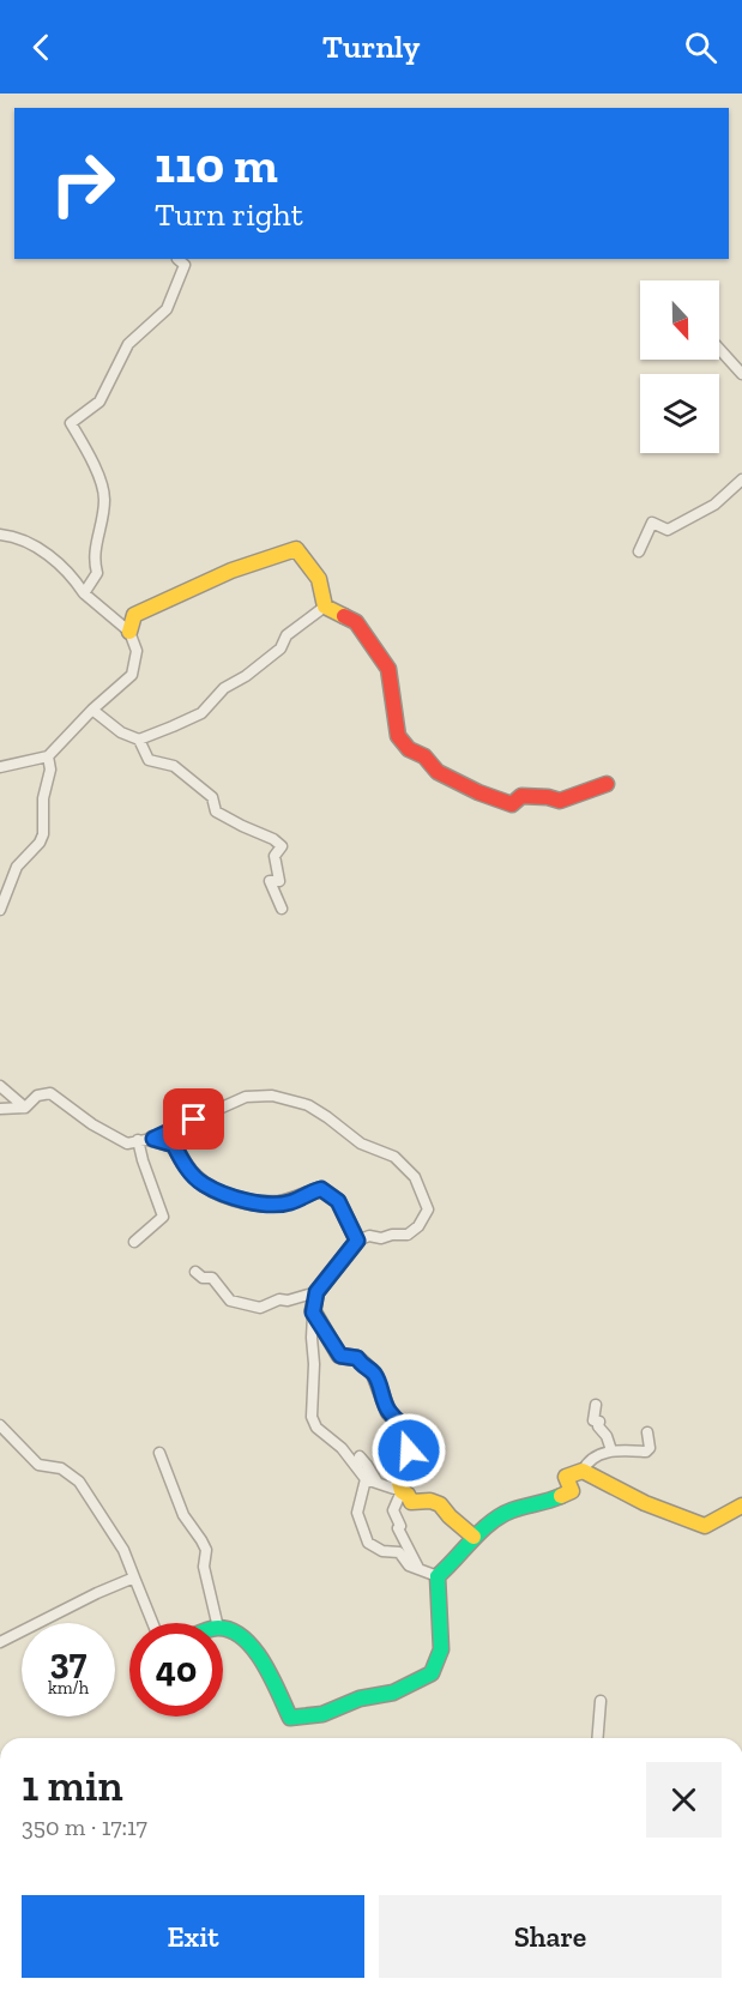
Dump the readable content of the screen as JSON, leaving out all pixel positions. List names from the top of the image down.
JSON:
{
  "north": "bottom",
  "page": {
    "header": "Turnly",
    "turn": ["110 m", "Turn right"],
    "speed": "37 km/h",
    "limit": "40",
    "heading": ["1 min", "350 m · 17:17"],
    "buttons": ["Exit", "Share"]
  }
}
